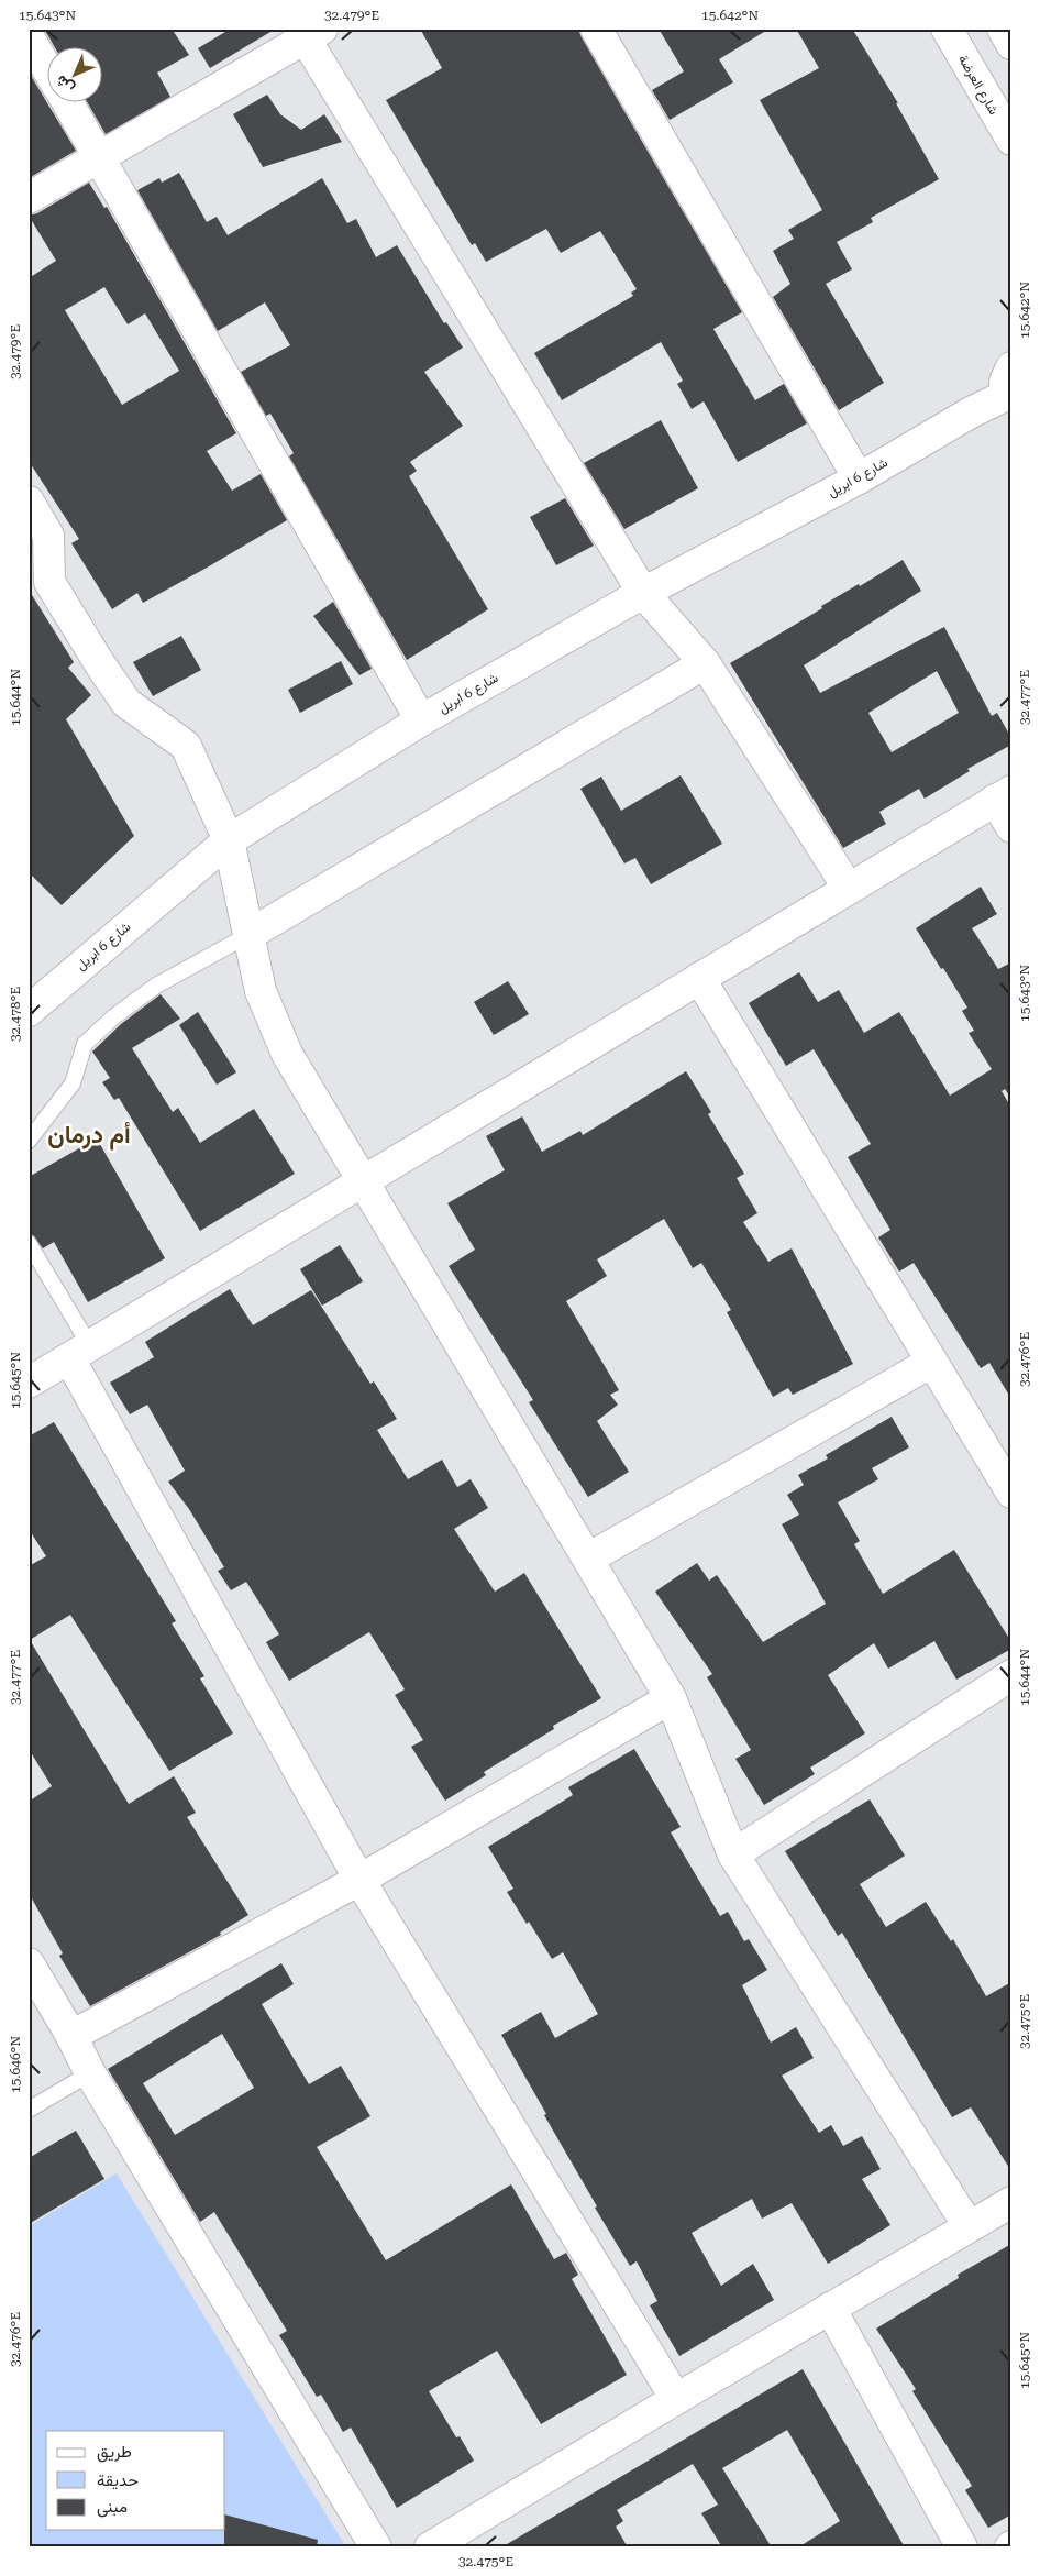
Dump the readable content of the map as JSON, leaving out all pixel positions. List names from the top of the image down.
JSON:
{
  "streets": {
    "street": ["شارع العرضة", "شارع 6 ابريل"]
  },
  "districts": ["أم درمان"],
  "legend": ["طريق", "حديقة", "مبنى"],
  "north": "bottom left",
  "coordinates": [
    "15.643°N",
    "32.479°E",
    "15.642°N",
    "32.477°E",
    "15.644°N",
    "32.478°E",
    "32.476°E",
    "15.645°N",
    "32.475°E",
    "15.646°N"
  ]
}
